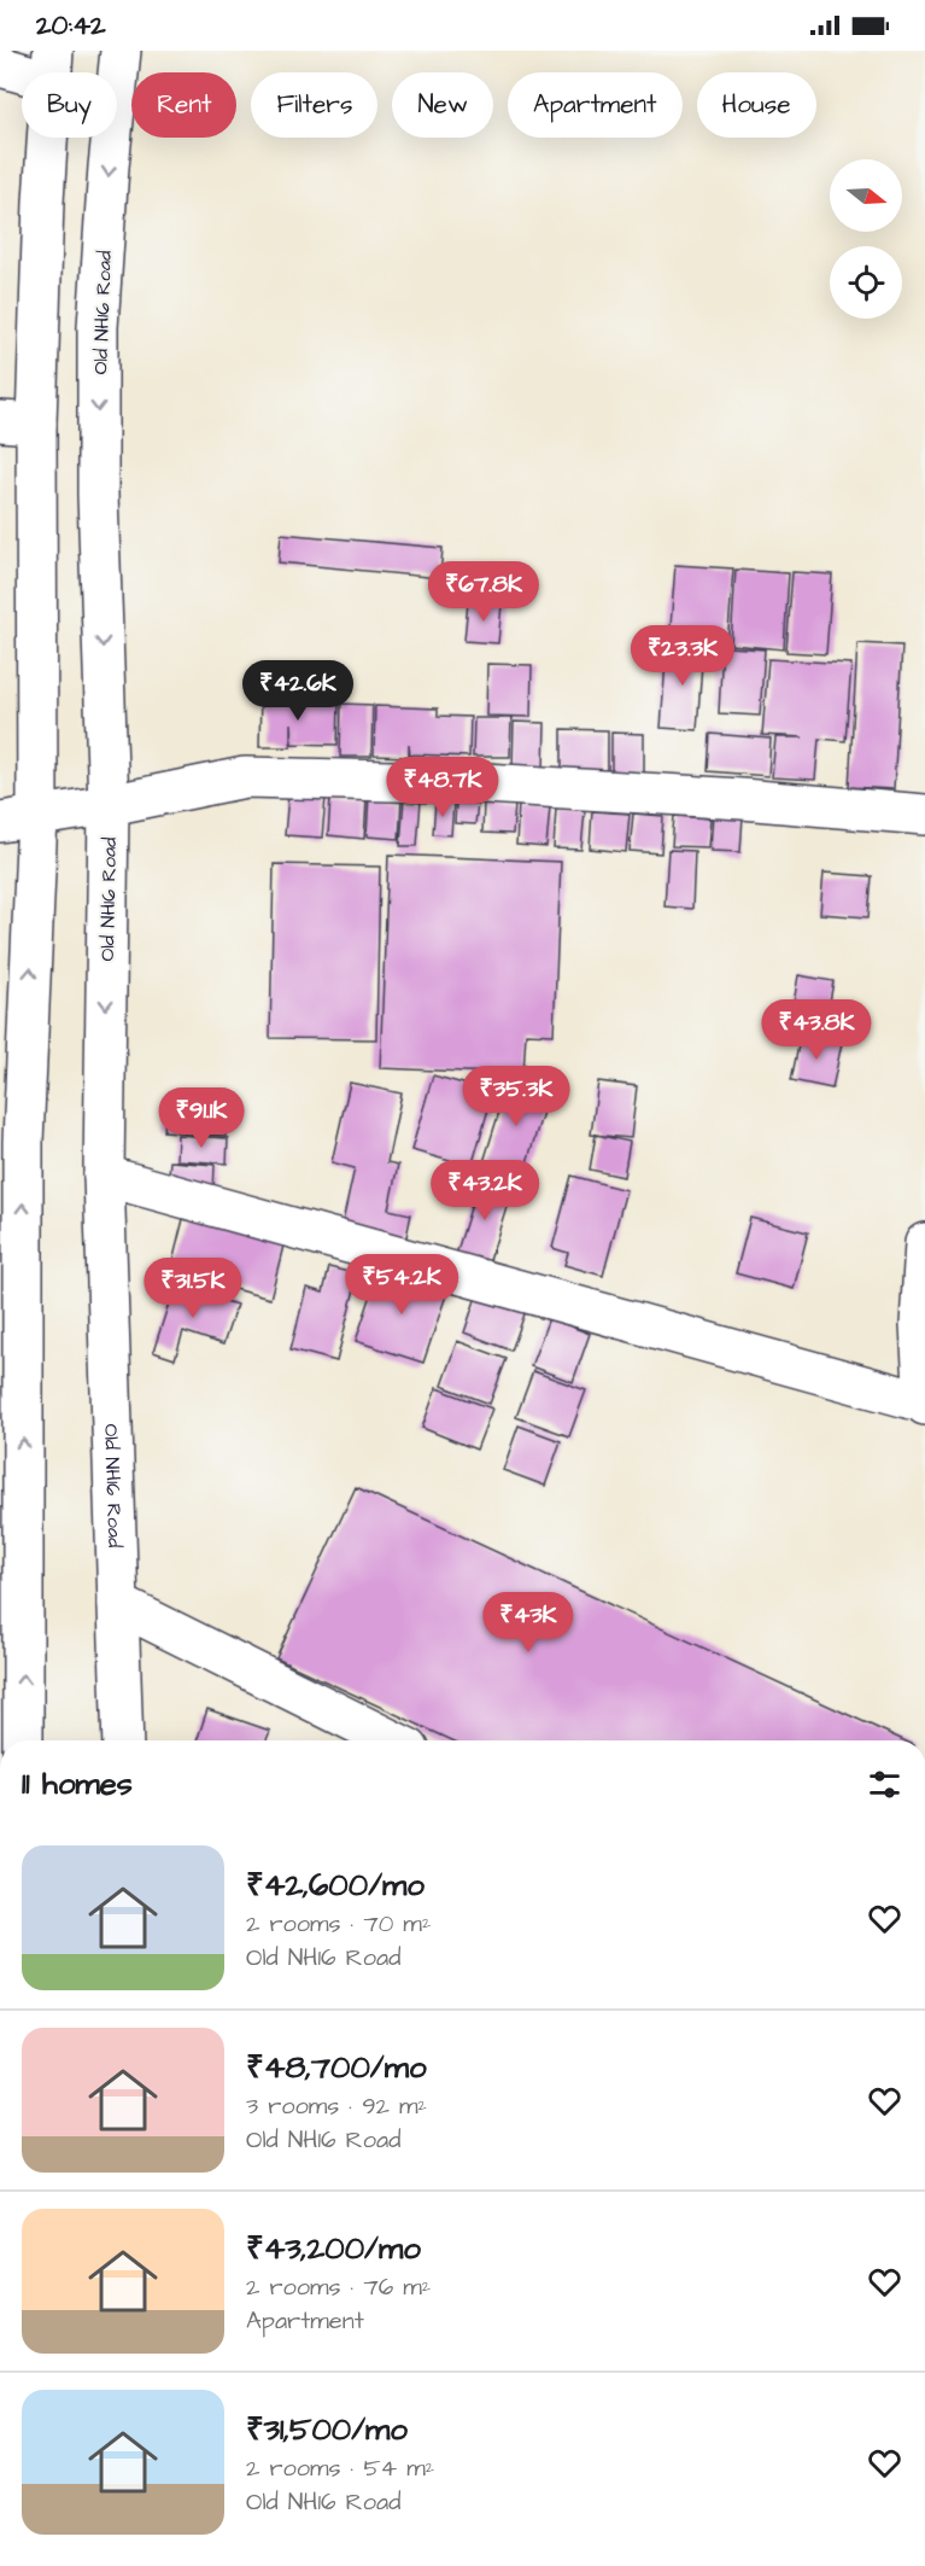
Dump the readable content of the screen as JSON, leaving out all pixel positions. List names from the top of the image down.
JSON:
{
  "streets": {
    "main road": ["Old NH16 Road"]
  },
  "north": "right",
  "page": {
    "status": "20:42",
    "chip": [
      "Buy",
      "Rent",
      "Filters",
      "New",
      "Apartment",
      "House"
    ],
    "price": [
      "₹67.8K",
      "₹23.3K",
      "₹42.6K",
      "₹48.7K",
      "₹43.8K",
      "₹35.3K",
      "₹91.1K",
      "₹43.2K",
      "₹54.2K",
      "₹31.5K",
      "₹43K"
    ],
    "heading": "11 homes",
    "list": [
      {
        "name": "₹42,600/mo",
        "note": "2 rooms · 70 m² · Old NH16 Road"
      },
      {
        "name": "₹48,700/mo",
        "note": "3 rooms · 92 m² · Old NH16 Road"
      },
      {
        "name": "₹43,200/mo",
        "note": "2 rooms · 76 m² · Apartment"
      },
      {
        "name": "₹31,500/mo",
        "note": "2 rooms · 54 m² · Old NH16 Road"
      }
    ]
  }
}
